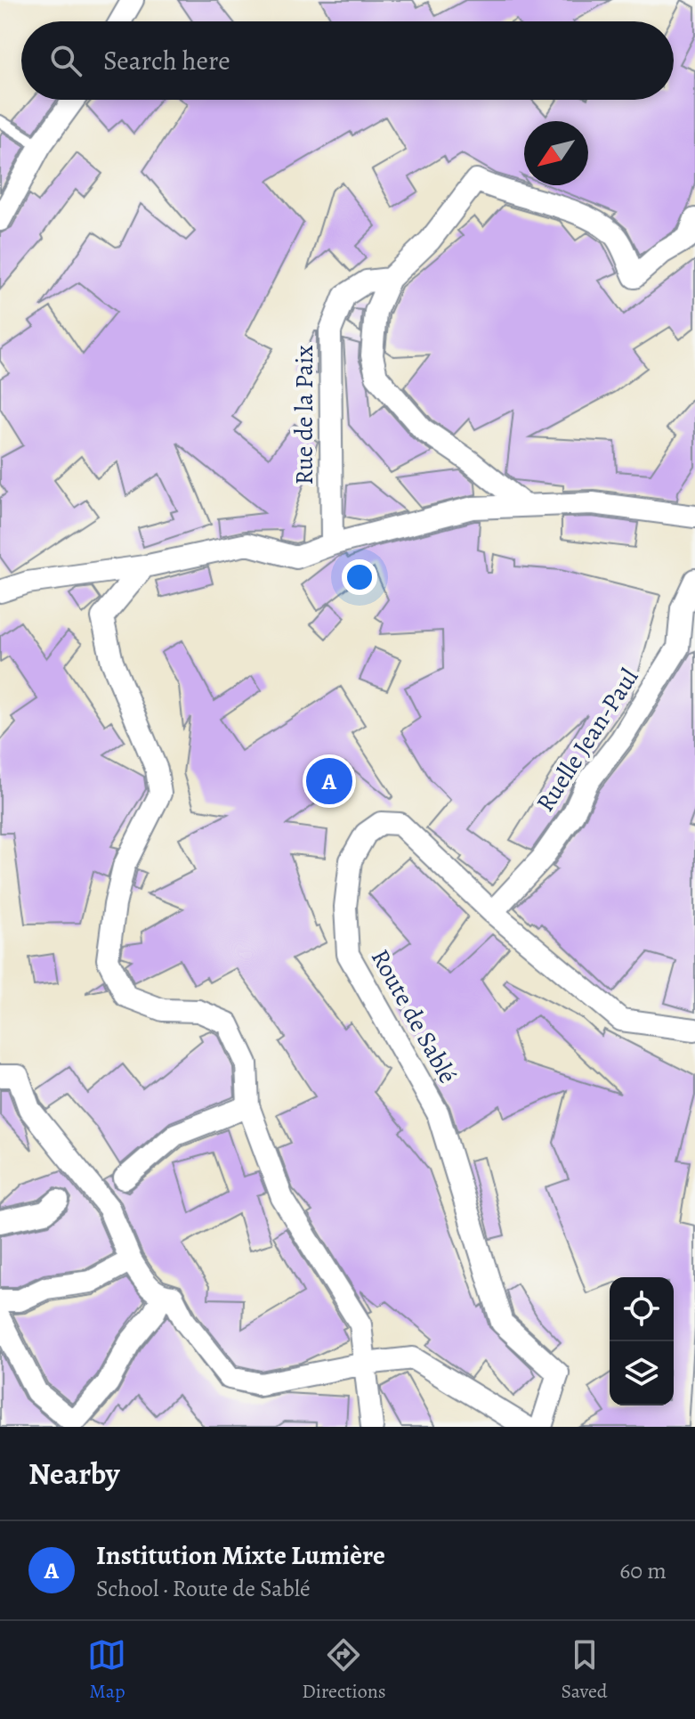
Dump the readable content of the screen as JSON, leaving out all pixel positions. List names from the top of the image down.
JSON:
{
  "streets": {
    "street": ["Rue de la Paix", "Ruelle Jean-Paul", "Route de Sablé"]
  },
  "crossings": [
    ["Ruelle Jean-Paul", "Route de Sablé"]
  ],
  "north": "bottom left",
  "page": {
    "search": "Search here",
    "pins": "A",
    "heading": "Nearby",
    "list": [
      {
        "mark": "A",
        "name": "Institution Mixte Lumière",
        "note": "School · Route de Sablé",
        "value": "60 m"
      }
    ],
    "nav": ["Map", "Directions", "Saved"]
  }
}
